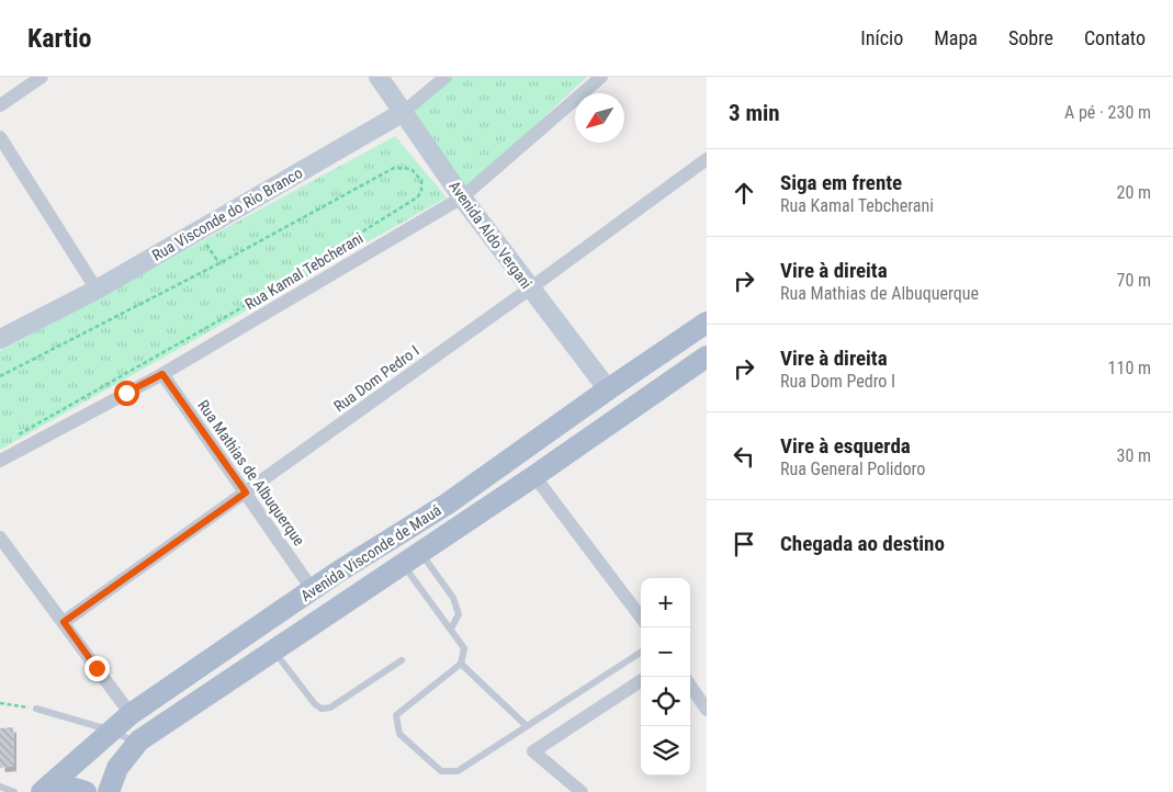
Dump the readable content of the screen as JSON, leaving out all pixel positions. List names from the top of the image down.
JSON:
{
  "streets": {
    "main road": ["Rua Visconde do Rio Branco", "Avenida Aldo Vergani", "Avenida Visconde de Mauá"],
    "street": ["Rua Kamal Tebcherani", "Rua Dom Pedro I", "Rua Mathias de Albuquerque"]
  },
  "crossings": [
    ["Rua Visconde do Rio Branco", "Avenida Aldo Vergani"],
    ["Avenida Aldo Vergani", "Rua Kamal Tebcherani"],
    ["Avenida Aldo Vergani", "Rua Dom Pedro I"],
    ["Avenida Aldo Vergani", "Avenida Visconde de Mauá"],
    ["Rua Kamal Tebcherani", "Rua Mathias de Albuquerque"],
    ["Rua Dom Pedro I", "Rua Mathias de Albuquerque"],
    ["Rua Mathias de Albuquerque", "Avenida Visconde de Mauá"]
  ],
  "north": "bottom left",
  "page": {
    "header": "Kartio",
    "nav": [
      "Início",
      "Mapa",
      "Sobre",
      "Contato"
    ],
    "heading": ["3 min", "A pé · 230 m"],
    "list": [
      ["Siga em frente", "Rua Kamal Tebcherani", "20 m"],
      ["Vire à direita", "Rua Mathias de Albuquerque", "70 m"],
      ["Vire à direita", "Rua Dom Pedro I", "110 m"],
      ["Vire à esquerda", "Rua General Polidoro", "30 m"],
      "Chegada ao destino"
    ],
    "map_buttons": ["+", "−"]
  }
}
